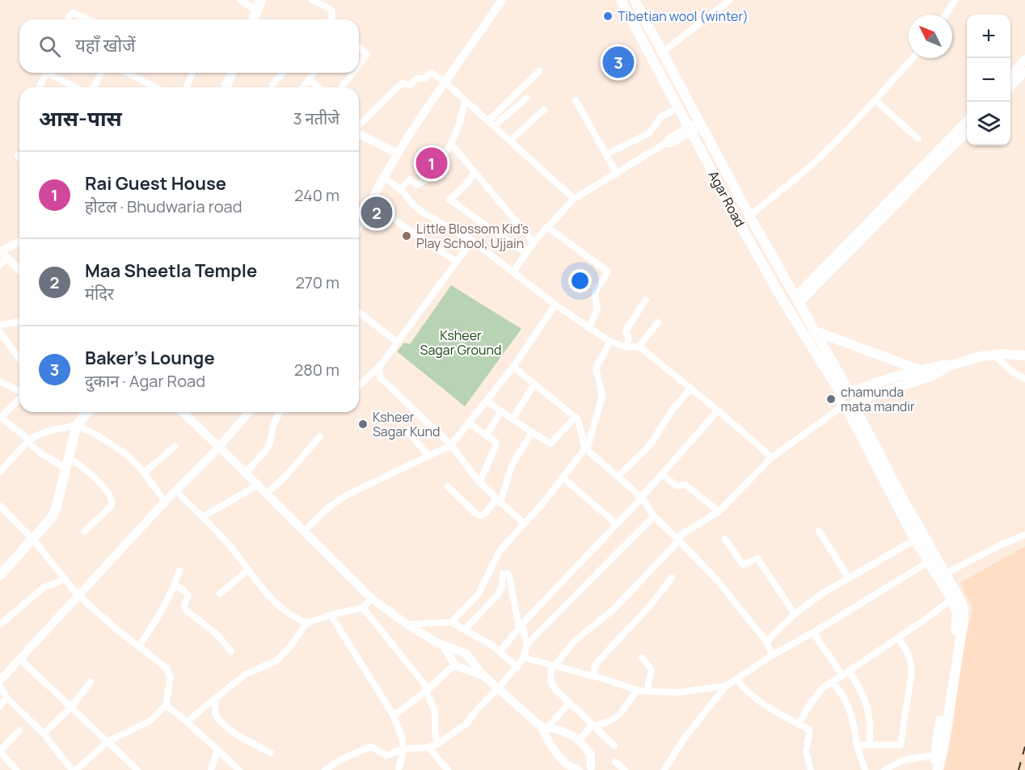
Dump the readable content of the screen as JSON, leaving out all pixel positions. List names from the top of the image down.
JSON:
{
  "streets": {
    "main road": ["Agar Road"]
  },
  "parks": ["Ksheer Sagar Ground"],
  "places": [
    "Tibetian wool (winter)",
    "Little Blossom Kid's Play School, Ujjain",
    "chamunda mata mandir",
    "Ksheer Sagar Kund"
  ],
  "north": "top left",
  "page": {
    "map_buttons": ["+", "−"],
    "search": "यहाँ खोजें",
    "pins": ["3", "1", "2"],
    "heading": ["आस-पास", "3 नतीजे"],
    "list": [
      {
        "mark": "1",
        "name": "Rai Guest House",
        "note": "होटल · Bhudwaria road",
        "value": "240 m"
      },
      {
        "mark": "2",
        "name": "Maa Sheetla Temple",
        "note": "मंदिर",
        "value": "270 m"
      },
      {
        "mark": "3",
        "name": "Baker's Lounge",
        "note": "दुकान · Agar Road",
        "value": "280 m"
      }
    ]
  }
}
